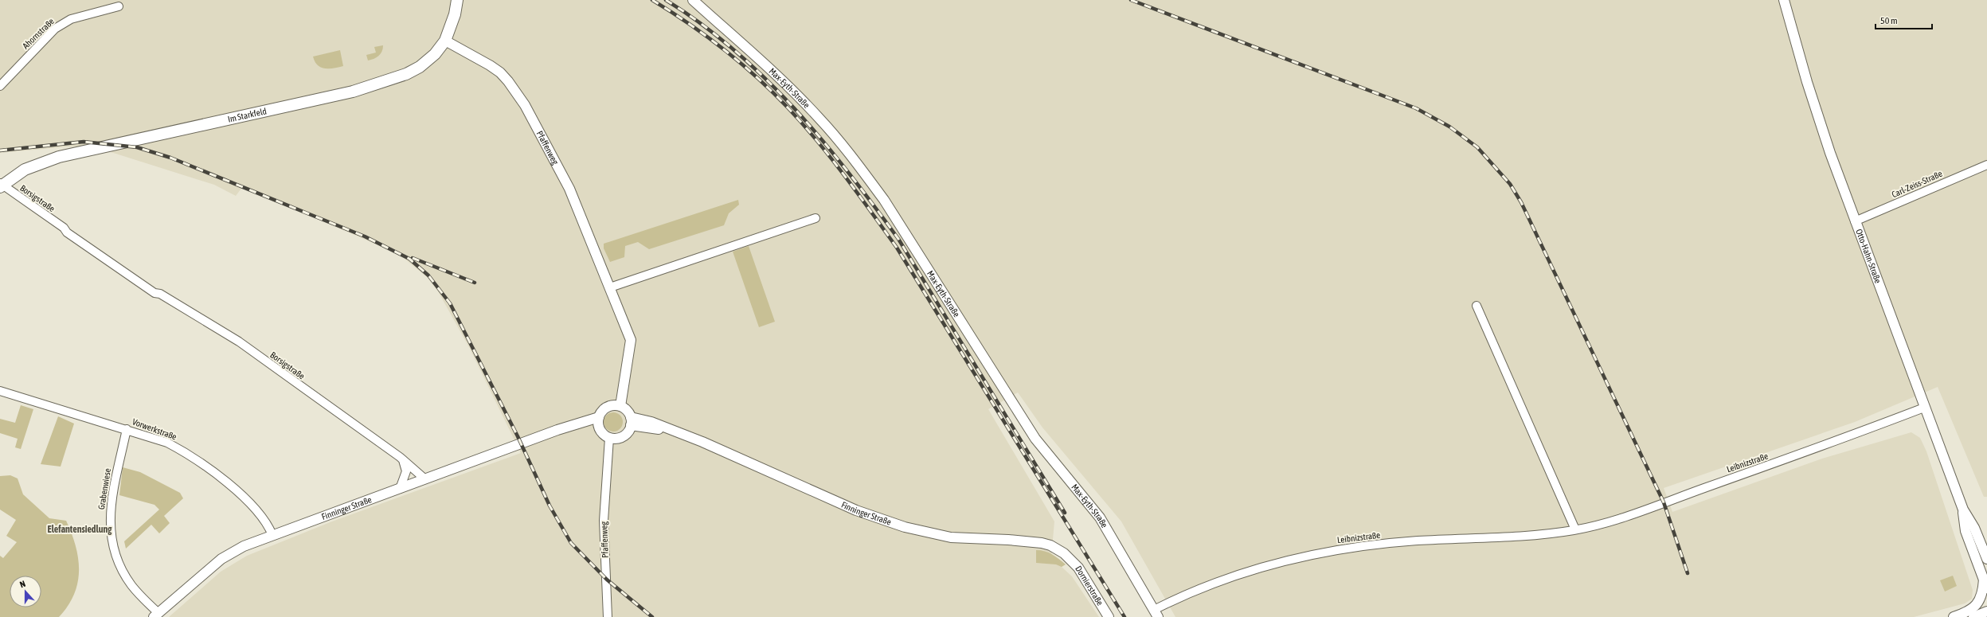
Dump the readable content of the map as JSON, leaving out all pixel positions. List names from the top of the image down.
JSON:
{
  "streets": {
    "main road": ["Im Starkfeld"],
    "street": [
      "Ahornstraße",
      "Max-Eyth-Straße",
      "Pfaffenweg",
      "Carl-Zeiss-Straße",
      "Borsigstraße",
      "Otto-Hahn-Straße",
      "Vorwerkstraße",
      "Leibnizstraße",
      "Grabenwiese",
      "Finninger Straße",
      "Dornierstraße"
    ]
  },
  "crossings": [
    ["Max-Eyth-Straße", "Leibnizstraße"],
    ["Im Starkfeld", "Pfaffenweg"],
    ["Im Starkfeld", "Borsigstraße"],
    ["Pfaffenweg", "Finninger Straße"],
    ["Carl-Zeiss-Straße", "Otto-Hahn-Straße"],
    ["Borsigstraße", "Finninger Straße"],
    ["Otto-Hahn-Straße", "Leibnizstraße"],
    ["Vorwerkstraße", "Grabenwiese"],
    ["Vorwerkstraße", "Finninger Straße"],
    ["Grabenwiese", "Finninger Straße"],
    ["Finninger Straße", "Dornierstraße"]
  ],
  "districts": ["Elefantensiedlung"],
  "scale_bar": "50 m",
  "north": "top"
}
